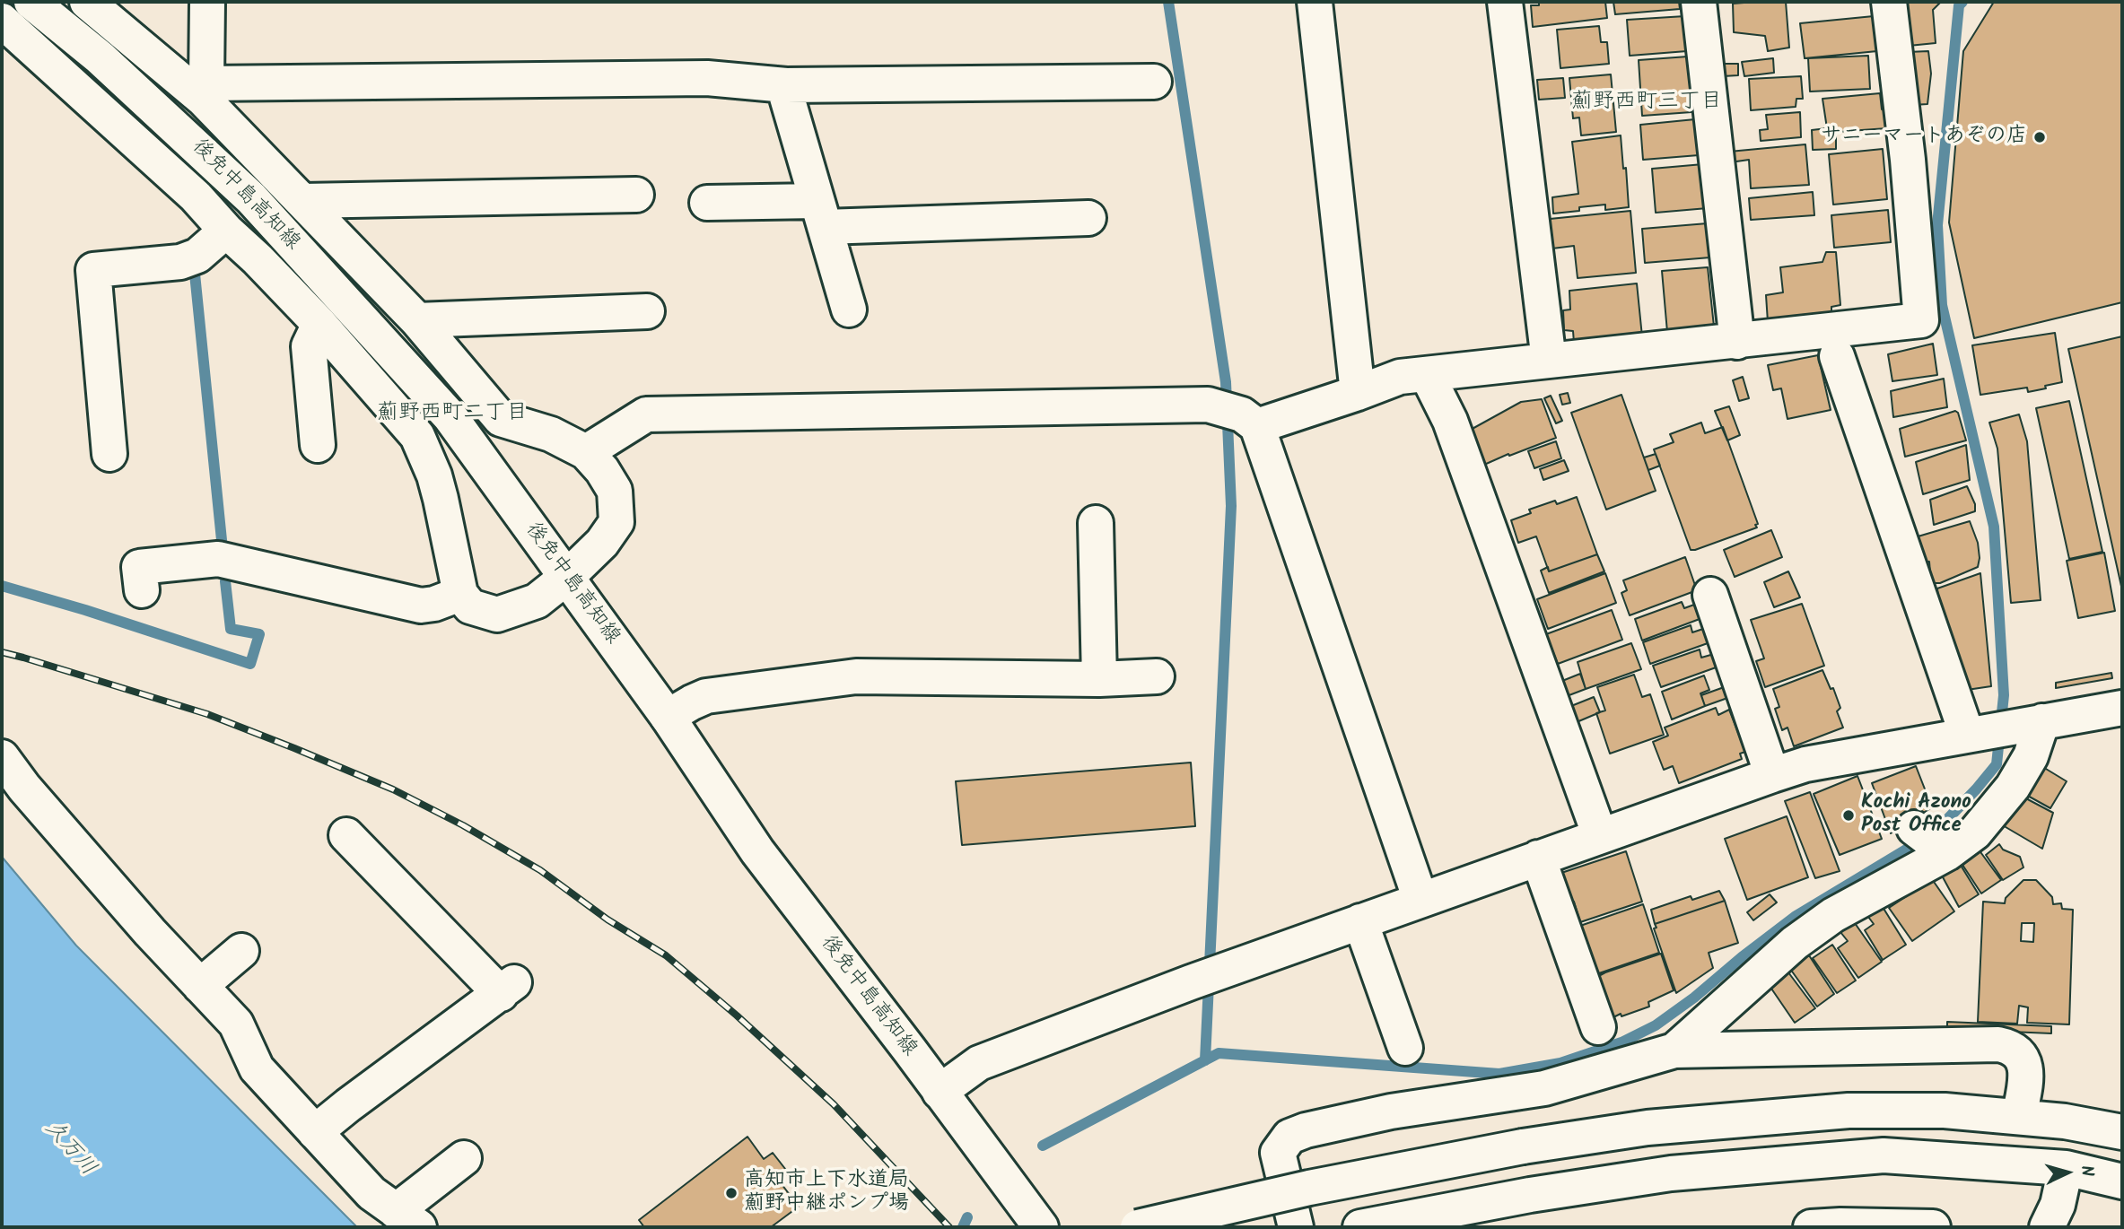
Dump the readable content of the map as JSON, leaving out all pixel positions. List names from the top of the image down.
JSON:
{
  "streets": {
    "street": ["後免中島高知線"]
  },
  "districts": ["薊野西町三丁目", "薊野西町二丁目"],
  "water": ["久万川"],
  "places": ["サニーマートあぞの店", "Kochi Azono Post Office", "高知市上下水道局 薊野中継ポンプ場"],
  "north": "right"
}
